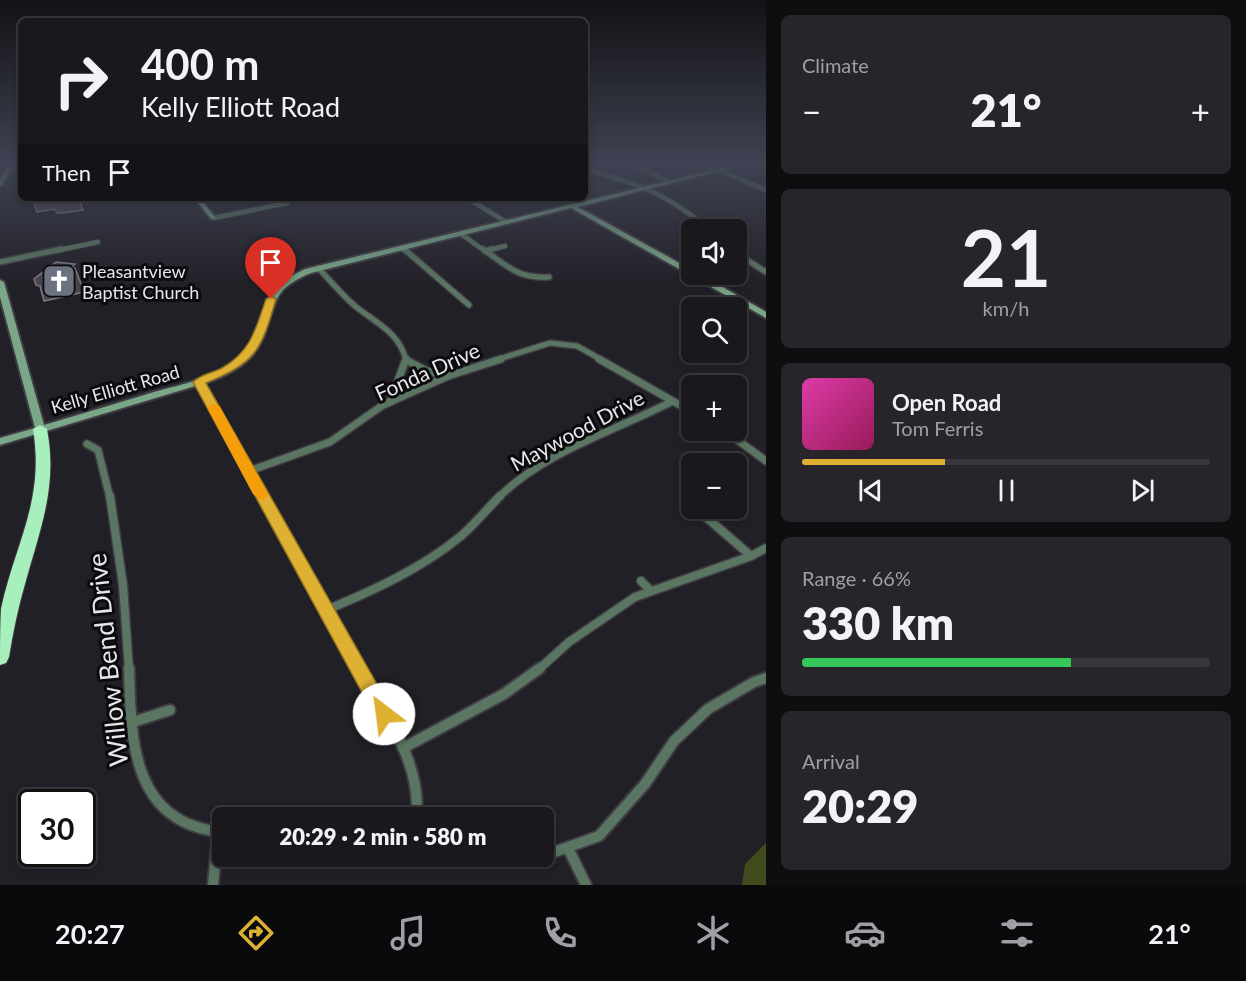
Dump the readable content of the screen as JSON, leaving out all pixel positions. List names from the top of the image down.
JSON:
{
  "streets": {
    "street": [
      "Fonda Drive",
      "Kelly Elliott Road",
      "Maywood Drive",
      "Willow Bend Drive"
    ]
  },
  "crossings": [
    ["Fonda Drive", "Maywood Drive"]
  ],
  "places": {
    "church": ["Pleasantview Baptist Church"]
  },
  "page": {
    "tile": [
      "Climate",
      ["21", "km/h"],
      ["Range · 66%", "330 km"],
      ["Arrival", "20:29"]
    ],
    "turn": ["400 m", "Kelly Elliott Road"],
    "heat": ["−", "21°", "+"],
    "then": "Then",
    "map_buttons": ["+", "−"],
    "song": ["Open Road", "Tom Ferris"],
    "limit": "30",
    "trip": "20:29 · 2 min · 580 m",
    "tabs": ["20:27", "21°"]
  }
}
